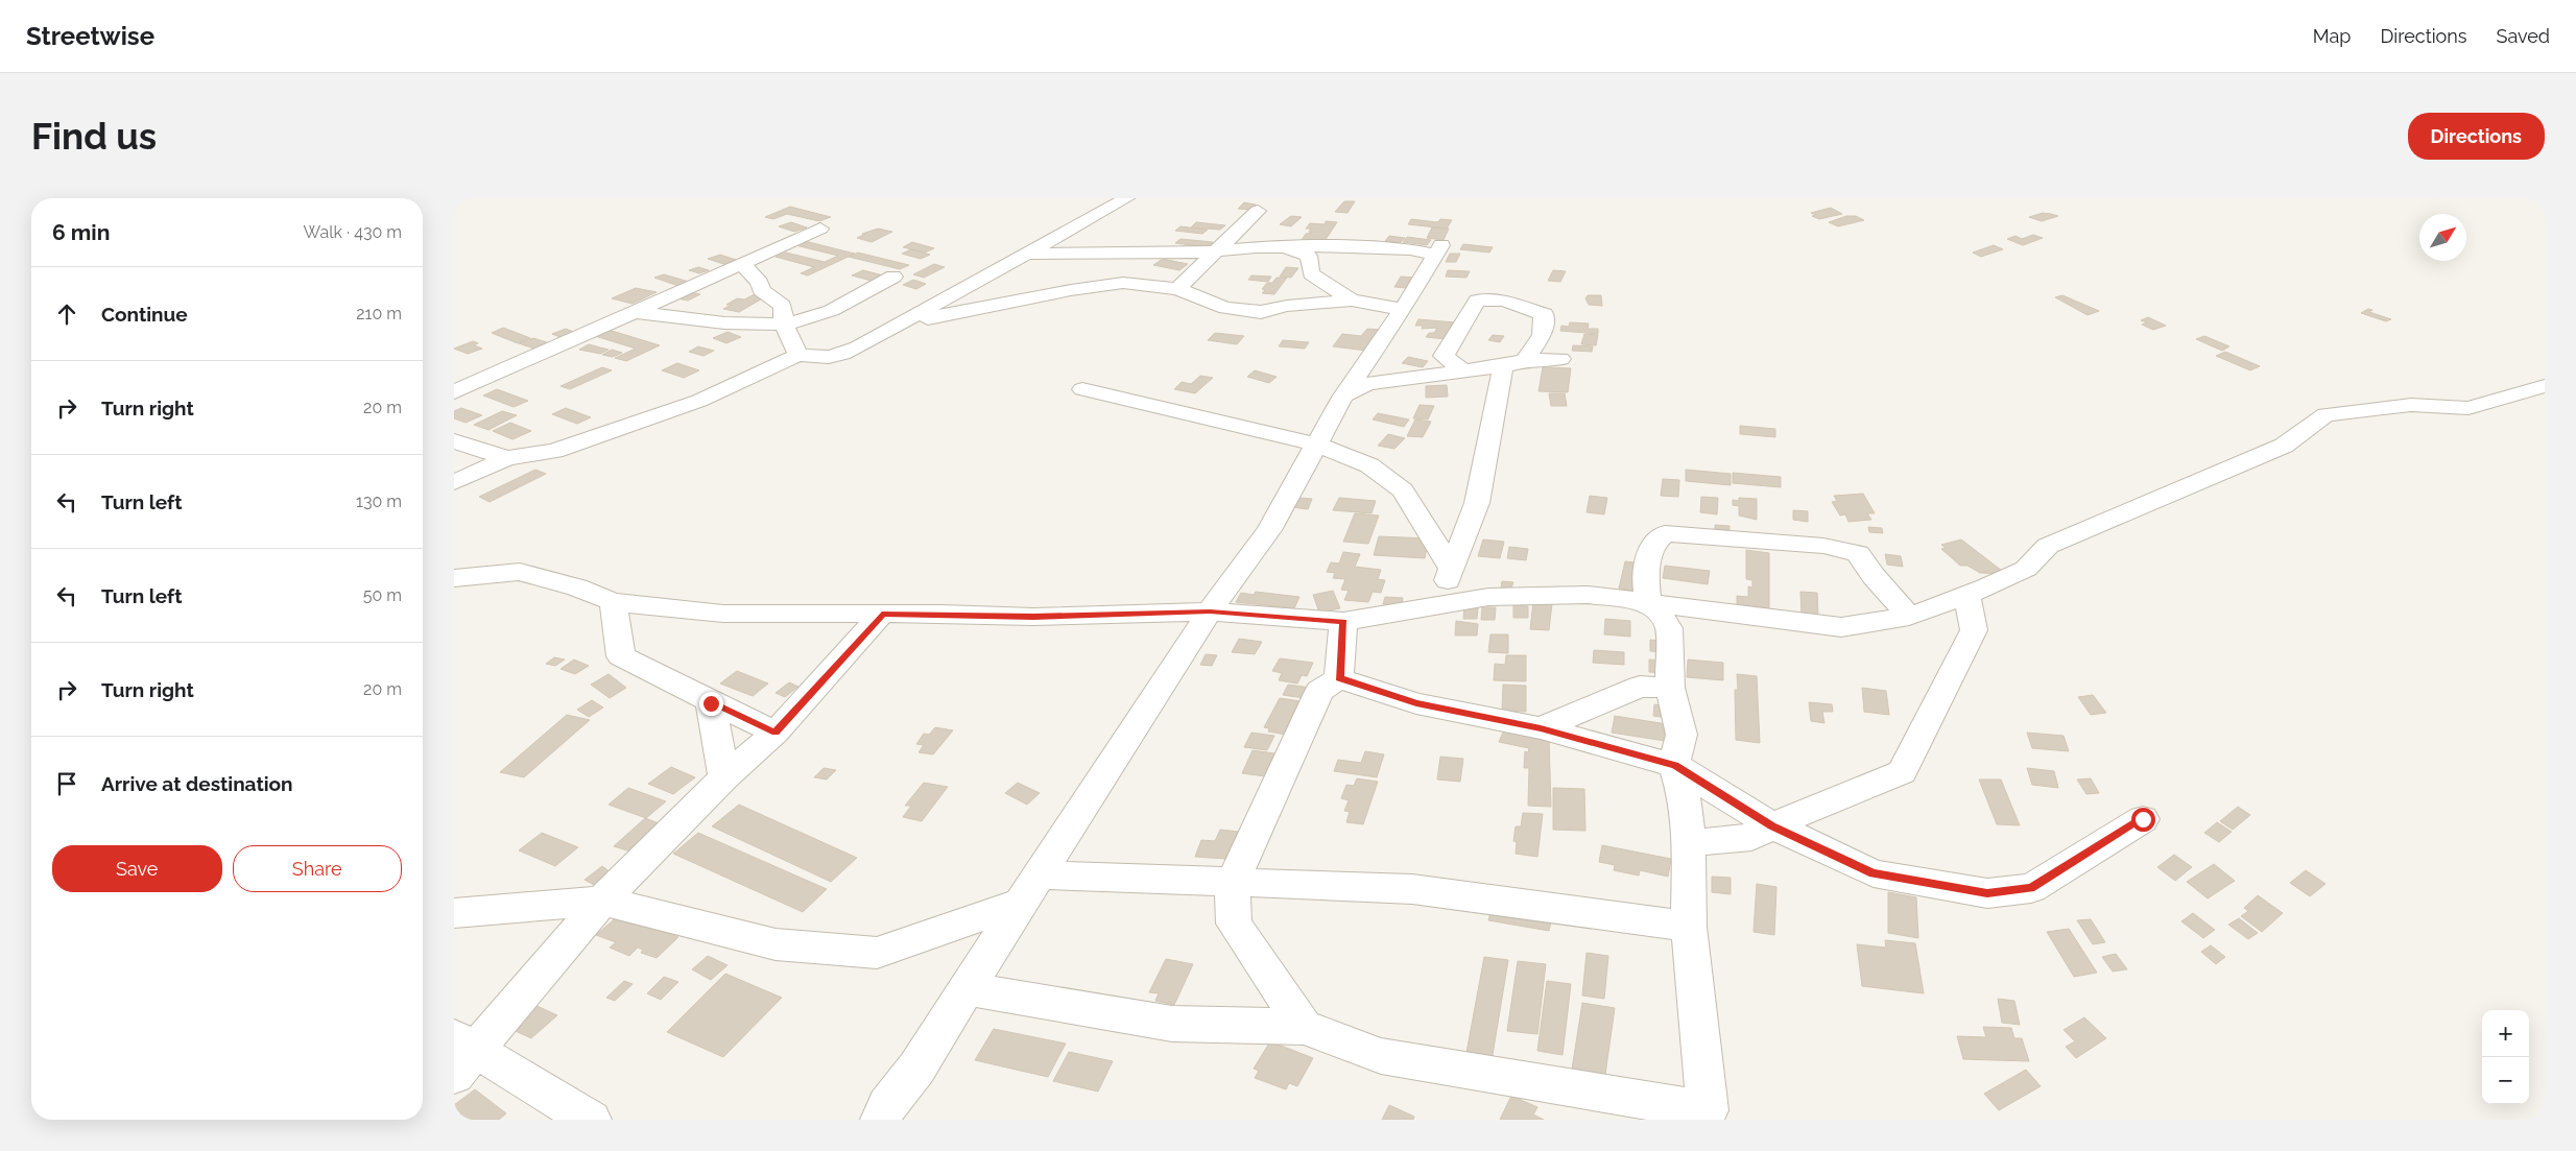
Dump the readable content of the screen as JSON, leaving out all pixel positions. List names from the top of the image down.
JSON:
{
  "north": "top right",
  "page": {
    "header": "Streetwise",
    "nav": ["Map", "Directions", "Saved"],
    "buttons": [
      "Directions",
      ["Save", "Share"]
    ],
    "title": "Find us",
    "heading": ["6 min", "Walk · 430 m"],
    "list": [
      ["Continue", "210 m"],
      ["Turn right", "20 m"],
      ["Turn left", "130 m"],
      ["Turn left", "50 m"],
      ["Turn right", "20 m"],
      "Arrive at destination"
    ],
    "map_buttons": ["+", "−"]
  }
}
